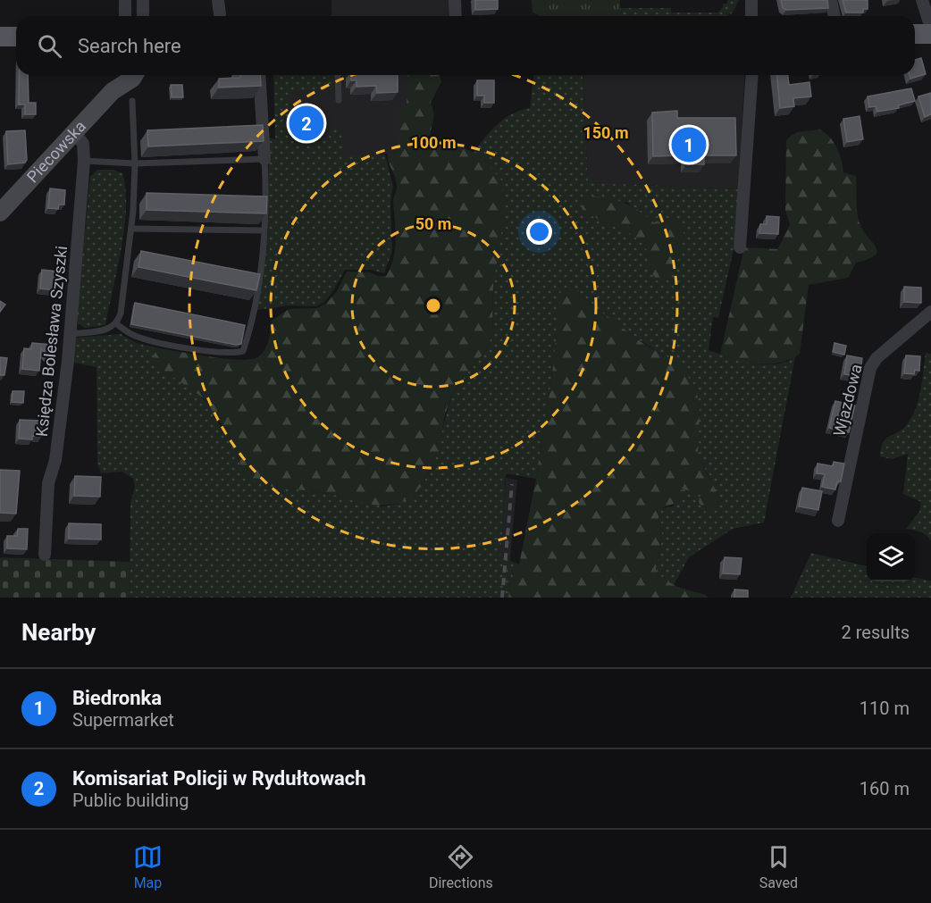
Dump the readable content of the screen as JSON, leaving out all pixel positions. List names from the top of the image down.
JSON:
{
  "streets": {
    "street": ["Piecowska", "Księdza Bolesława Szyszki", "Wjazdowa"]
  },
  "crossings": [
    ["Piecowska", "Księdza Bolesława Szyszki"]
  ],
  "page": {
    "search": "Search here",
    "pins": ["2", "1"],
    "heading": ["Nearby", "2 results"],
    "list": [
      {
        "mark": "1",
        "name": "Biedronka",
        "note": "Supermarket",
        "value": "110 m"
      },
      {
        "mark": "2",
        "name": "Komisariat Policji w Rydułtowach",
        "note": "Public building",
        "value": "160 m"
      }
    ],
    "nav": ["Map", "Directions", "Saved"]
  },
  "rings": ["150 m", "100 m", "50 m"]
}
